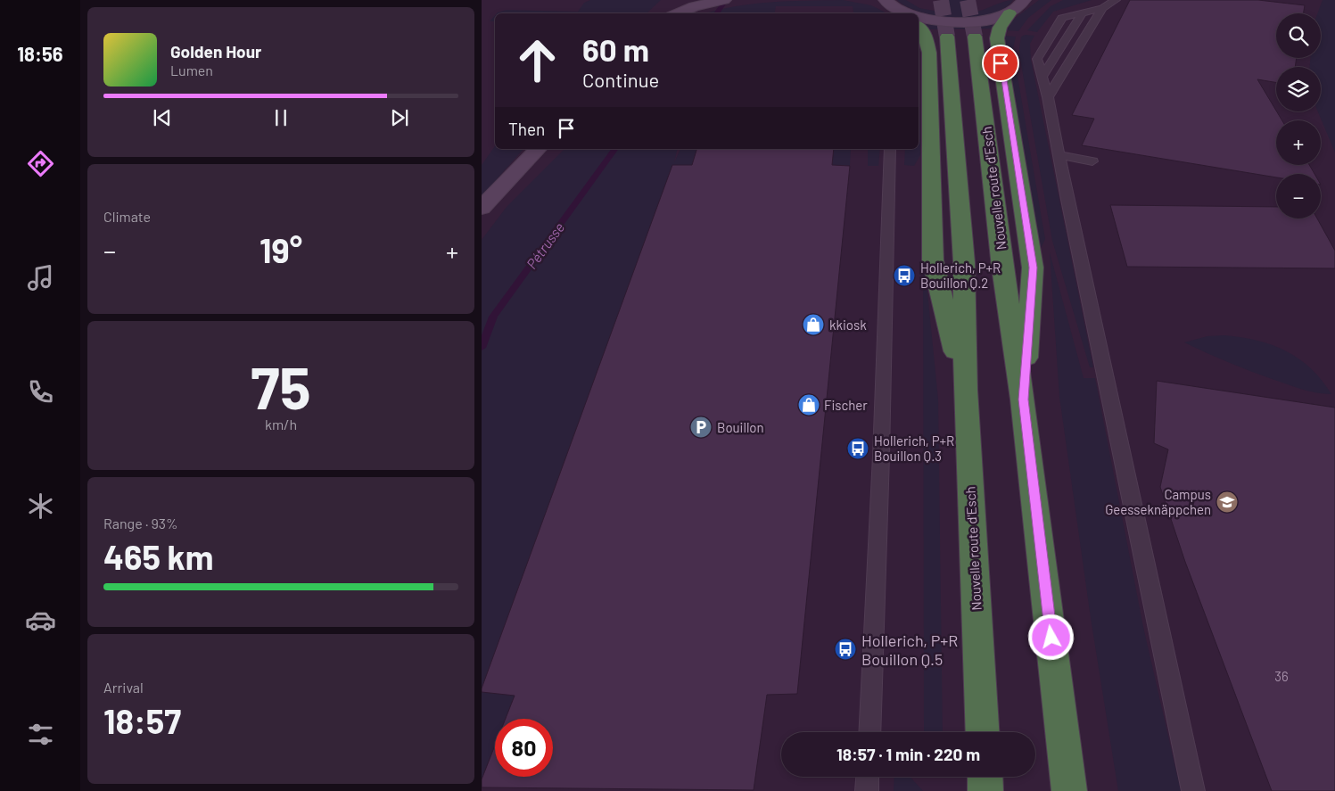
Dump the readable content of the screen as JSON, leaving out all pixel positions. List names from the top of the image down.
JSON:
{
  "streets": {
    "highway": ["Nouvelle route d'Esch"]
  },
  "water": ["Pétrusse"],
  "places": {
    "bus stop": ["Hollerich, P+R Bouillon Q.2", "Hollerich, P+R Bouillon Q.3", "Hollerich, P+R Bouillon Q.5"],
    "shop": ["kkiosk", "Fischer"],
    "parking": ["Bouillon"],
    "school or university": ["Campus Geesseknäppchen"]
  },
  "house_numbers": ["36"],
  "page": {
    "tabs": "18:56",
    "map_buttons": ["+", "−"],
    "turn": ["60 m", "Continue"],
    "song": ["Golden Hour", "Lumen"],
    "then": "Then",
    "tile": [
      "Climate",
      ["75", "km/h"],
      ["Range · 93%", "465 km"],
      ["Arrival", "18:57"]
    ],
    "heat": ["−", "19°", "+"],
    "limit": "80",
    "trip": "18:57 · 1 min · 220 m"
  }
}
